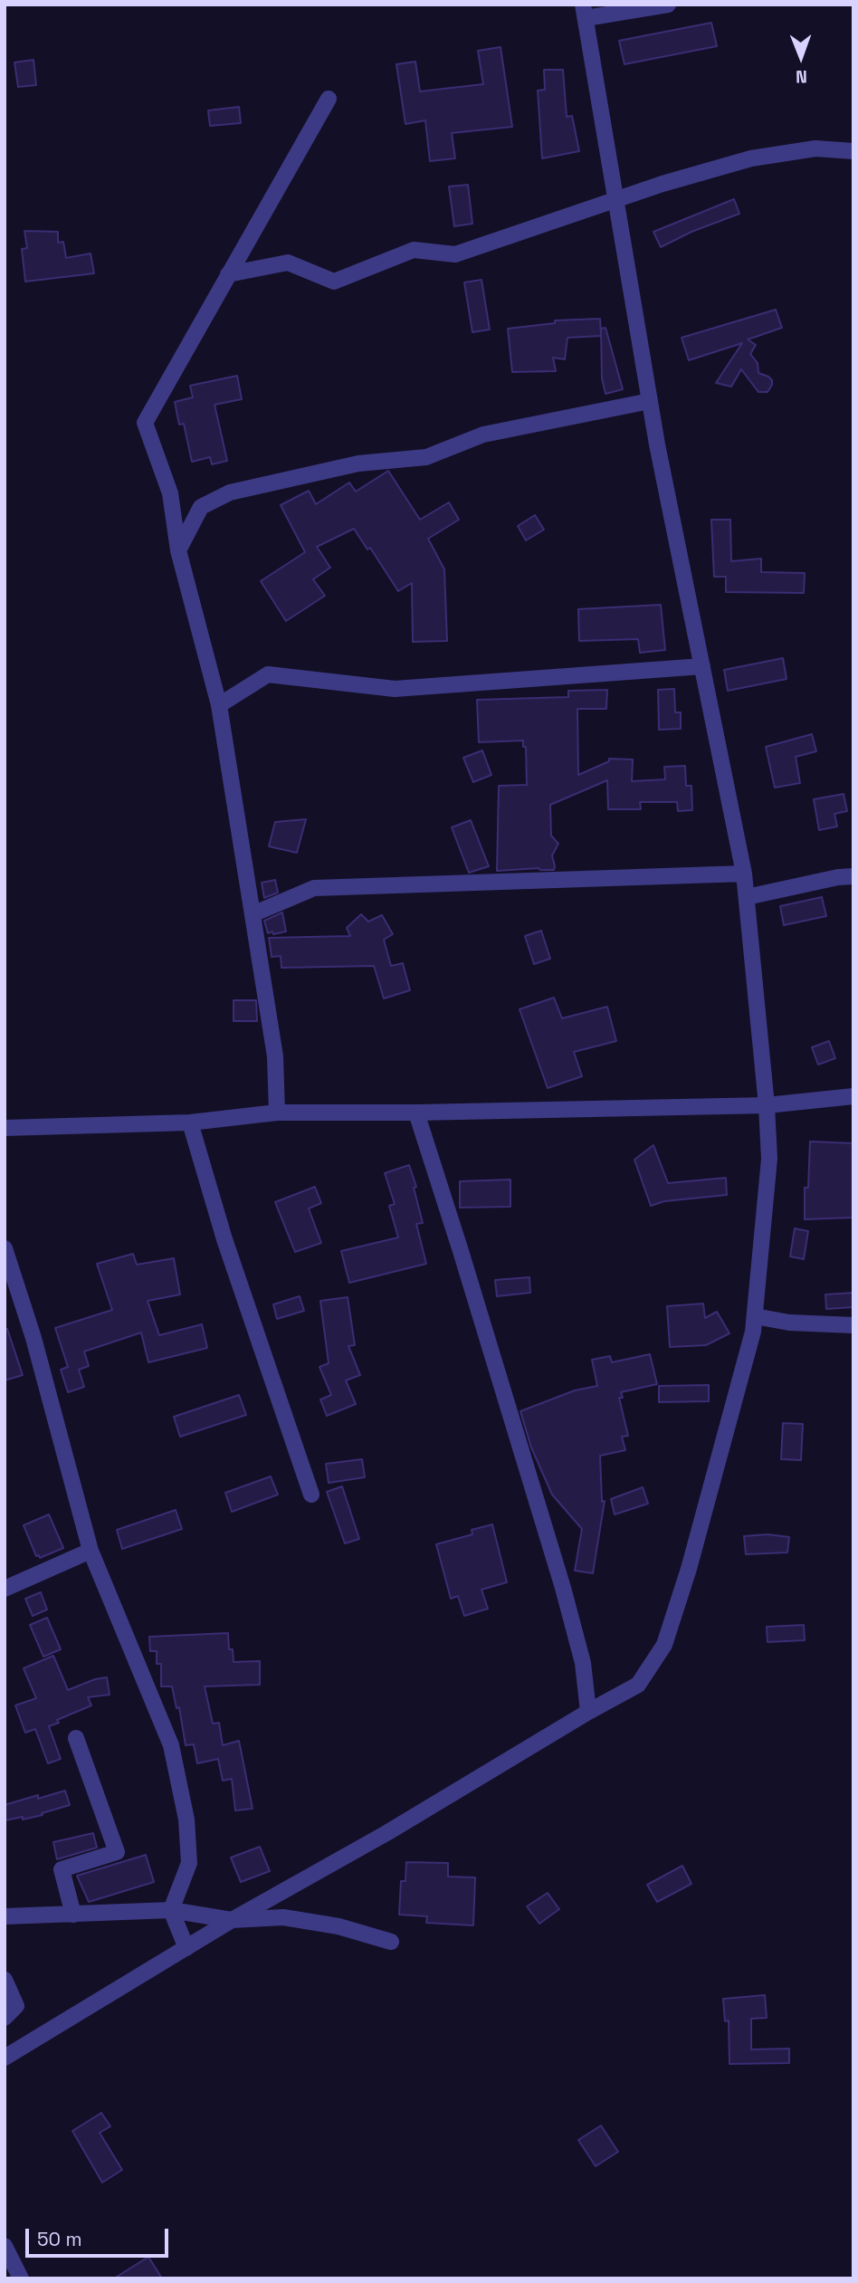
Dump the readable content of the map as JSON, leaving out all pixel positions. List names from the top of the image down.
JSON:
{
  "scale_bar": "50 m",
  "north": "bottom"
}
